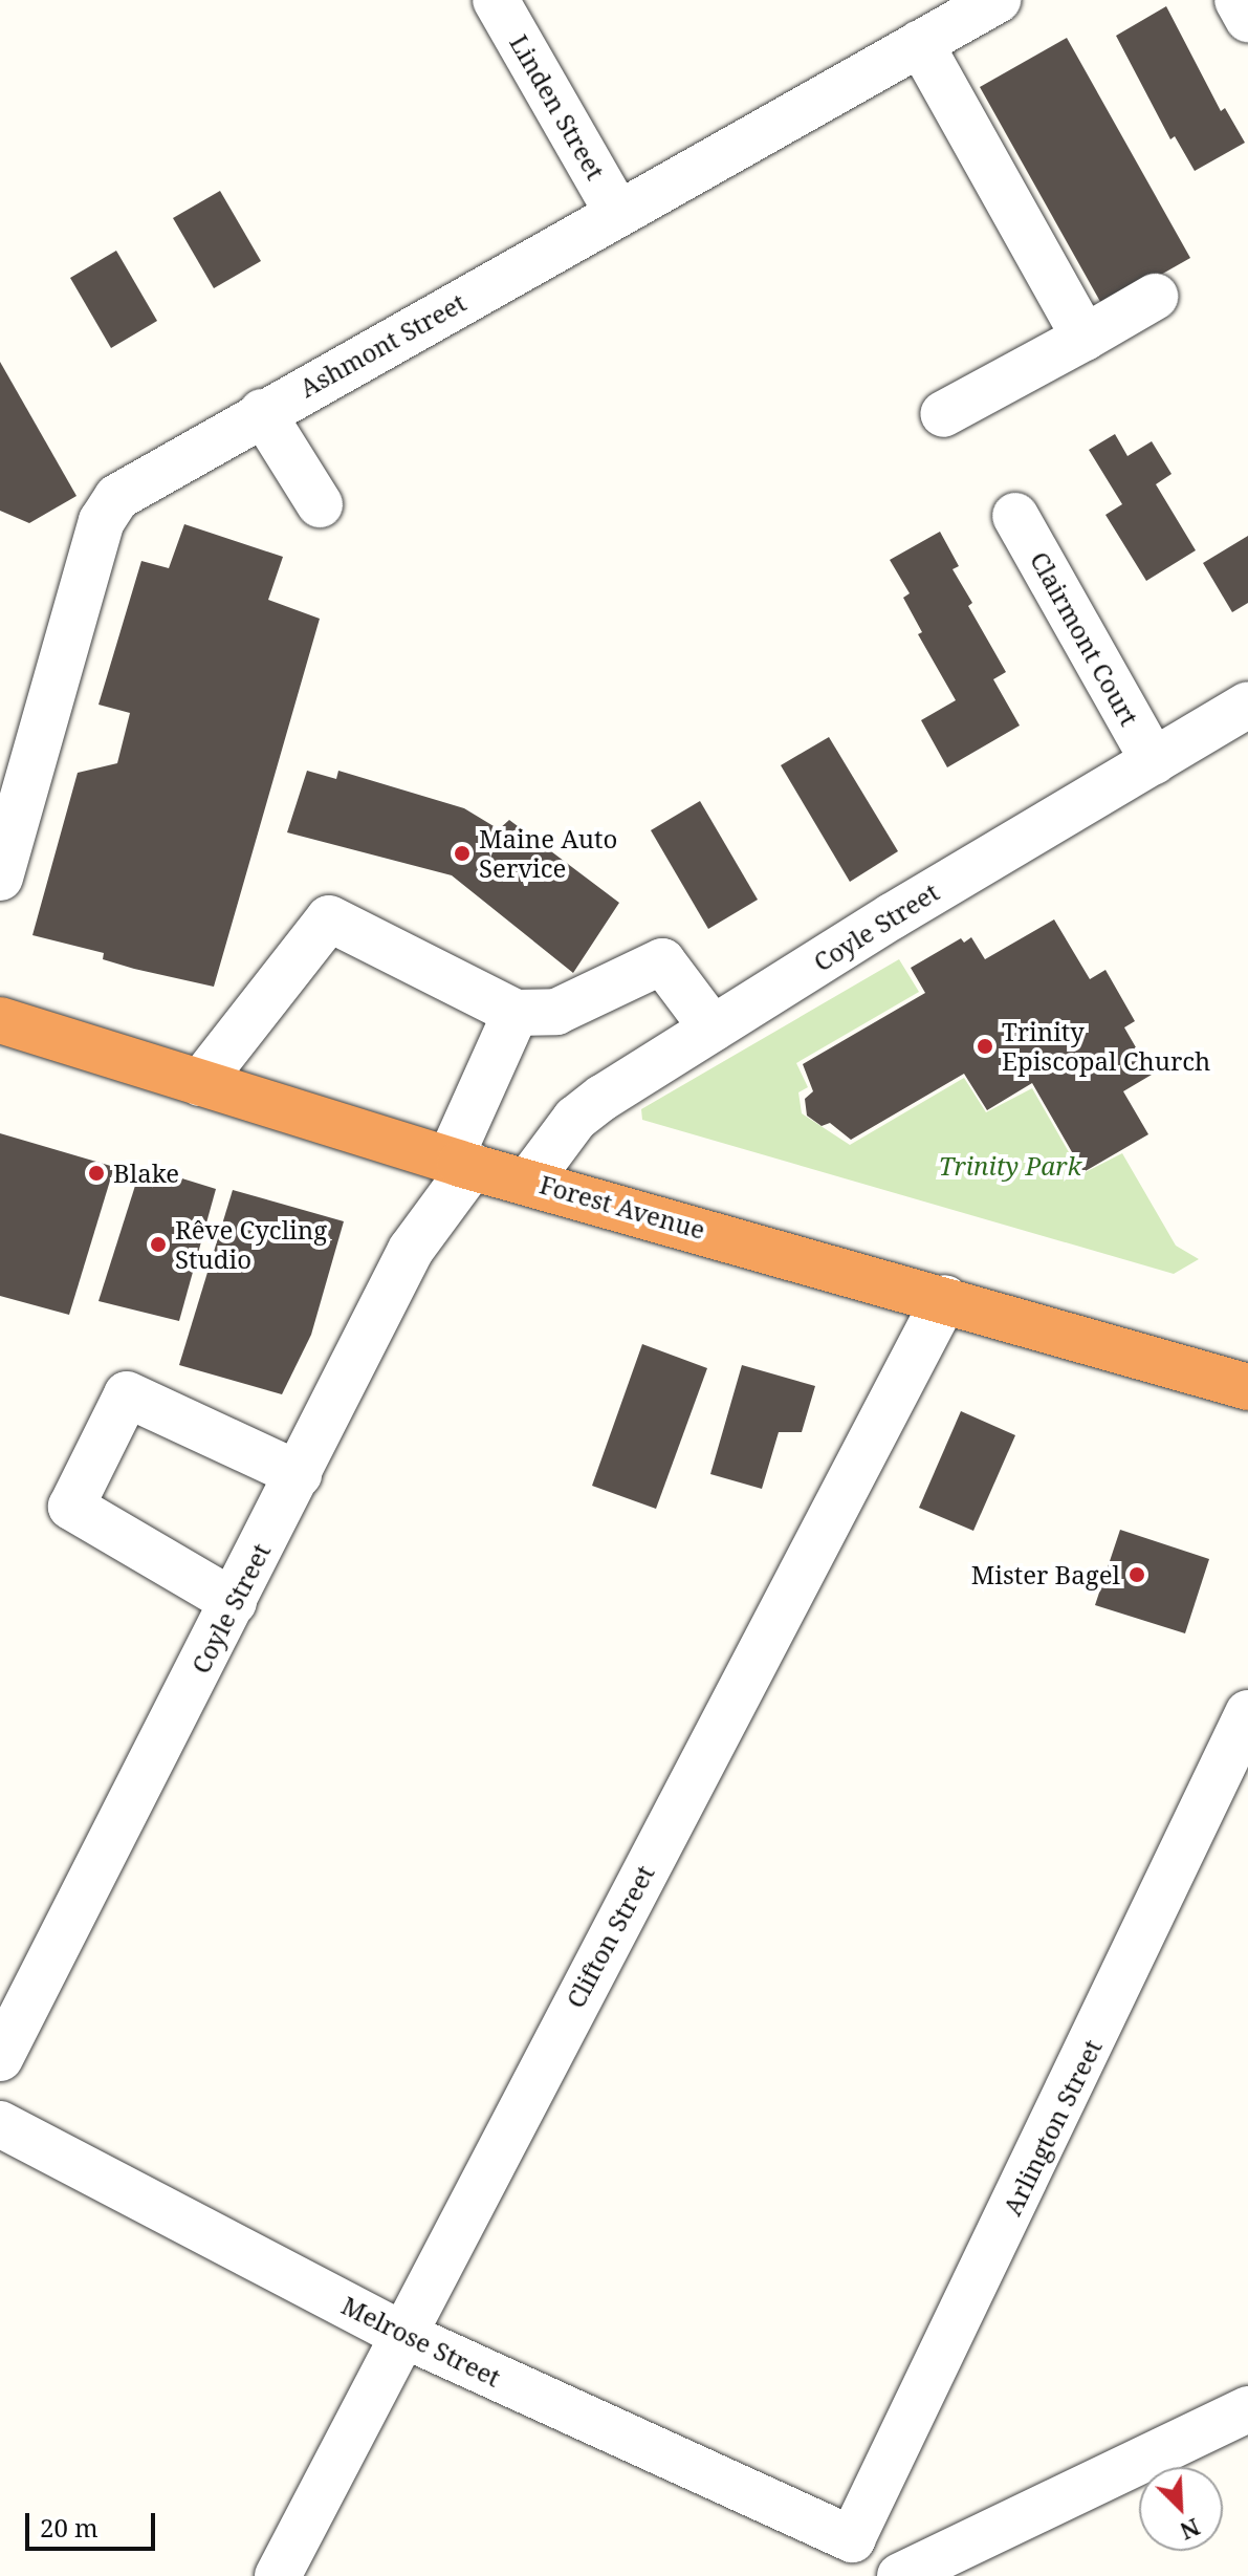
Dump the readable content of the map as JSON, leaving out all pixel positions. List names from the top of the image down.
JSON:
{
  "streets": {
    "highway": ["Forest Avenue"],
    "street": [
      "Linden Street",
      "Ashmont Street",
      "Clairmont Court",
      "Coyle Street",
      "Clifton Street",
      "Arlington Street",
      "Melrose Street"
    ]
  },
  "crossings": [
    ["Linden Street", "Ashmont Street"],
    ["Clairmont Court", "Coyle Street"],
    ["Coyle Street", "Forest Avenue"],
    ["Forest Avenue", "Clifton Street"],
    ["Clifton Street", "Melrose Street"],
    ["Arlington Street", "Melrose Street"]
  ],
  "parks": ["Trinity Park"],
  "places": [
    "Maine Auto Service",
    "Trinity Episcopal Church",
    "Blake",
    "Rêve Cycling Studio",
    "Mister Bagel"
  ],
  "scale_bar": "20 m",
  "north": "bottom right"
}
